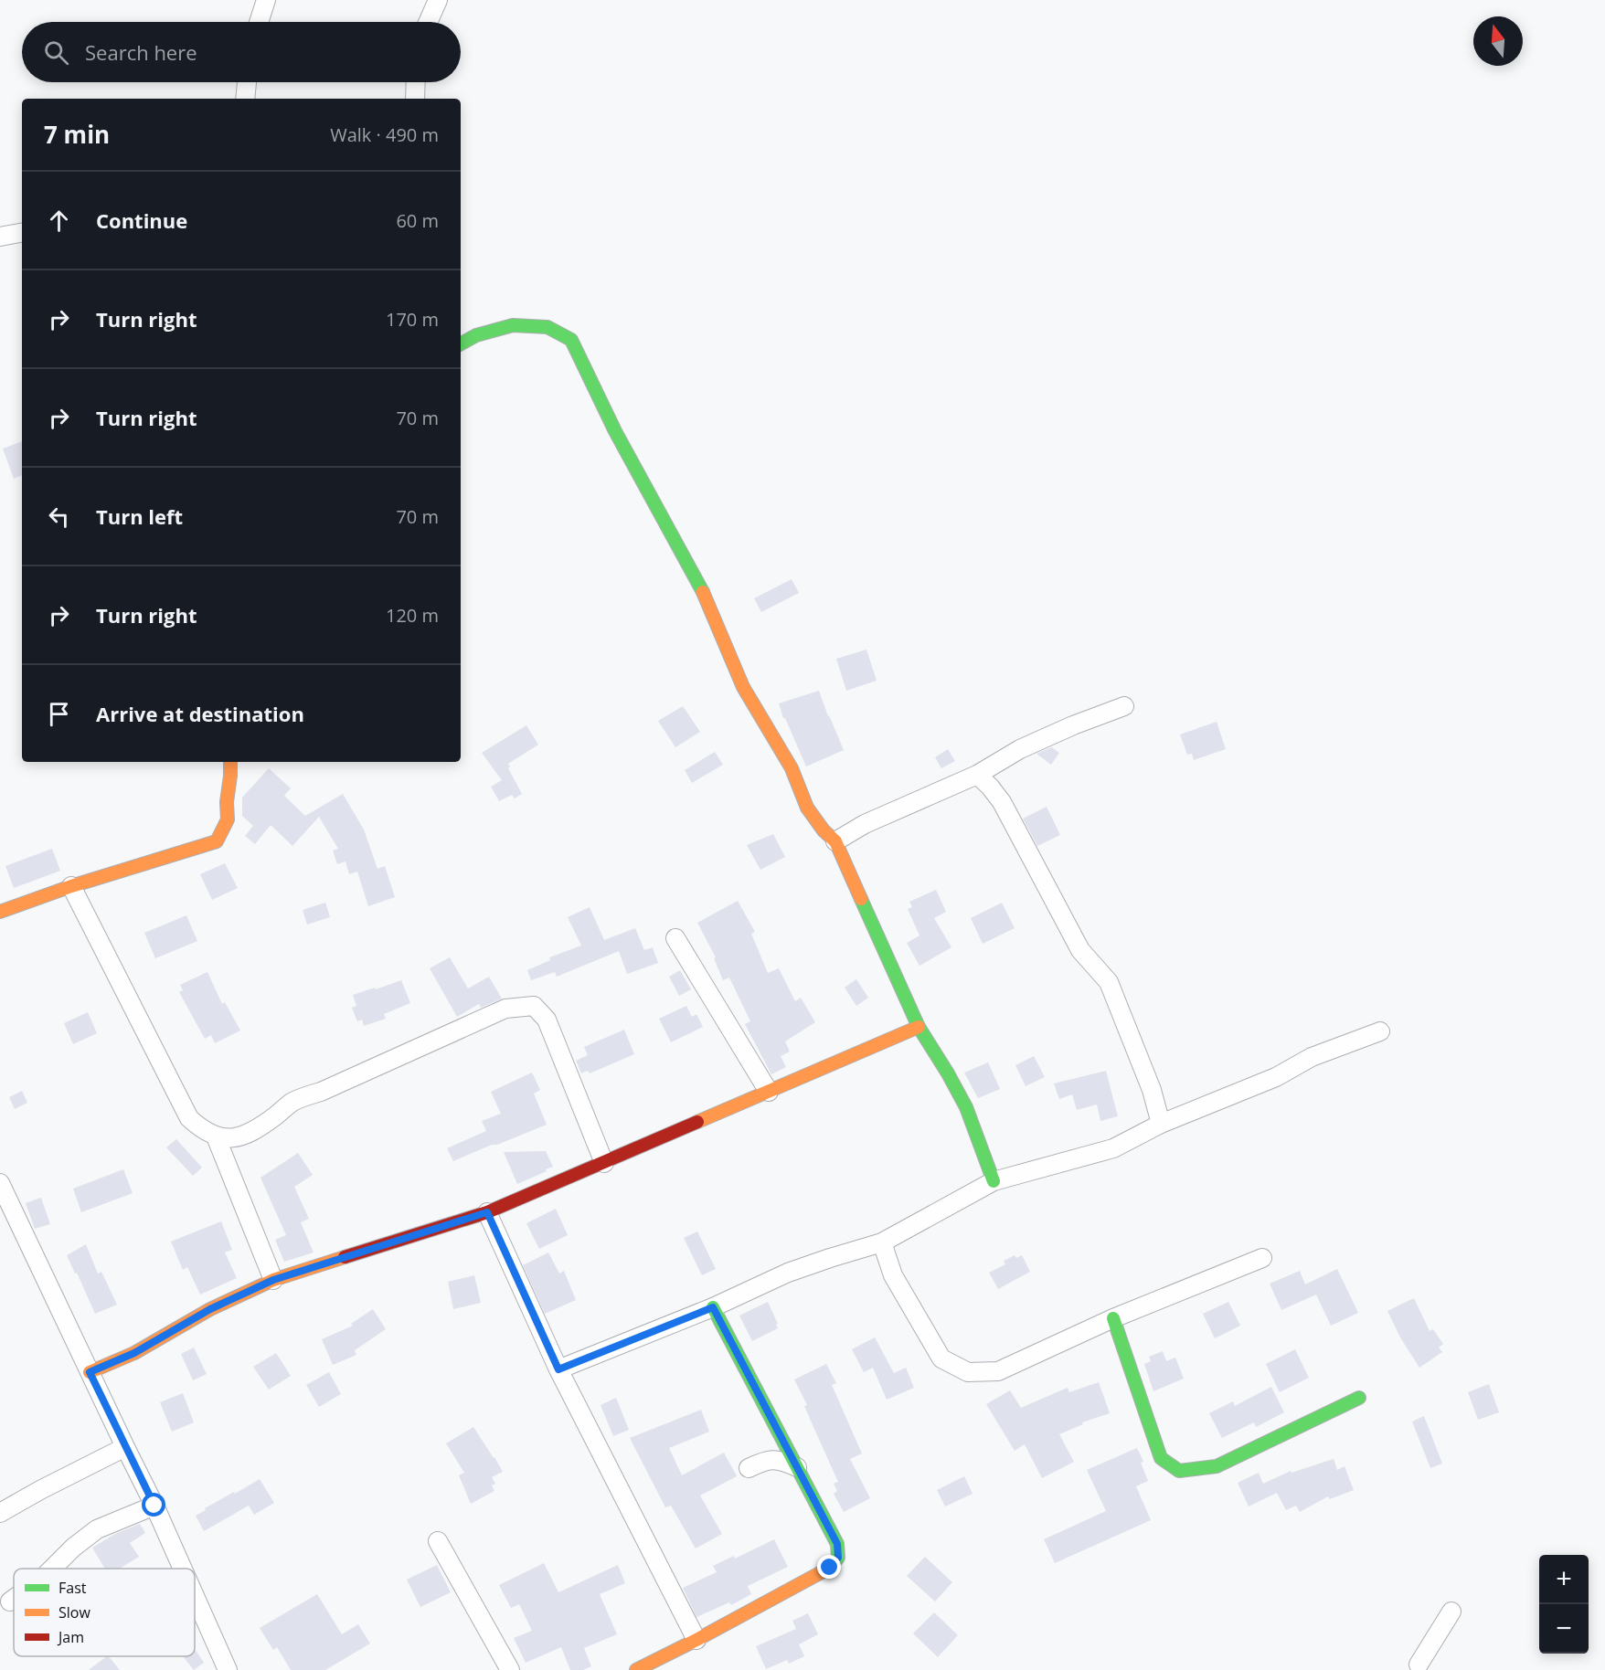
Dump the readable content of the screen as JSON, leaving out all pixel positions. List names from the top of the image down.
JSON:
{
  "legend": ["Fast", "Slow", "Jam"],
  "north": "top",
  "page": {
    "search": "Search here",
    "heading": ["7 min", "Walk · 490 m"],
    "list": [
      ["Continue", "60 m"],
      ["Turn right", "170 m"],
      ["Turn right", "70 m"],
      ["Turn left", "70 m"],
      ["Turn right", "120 m"],
      "Arrive at destination"
    ],
    "map_buttons": ["+", "−"]
  }
}
